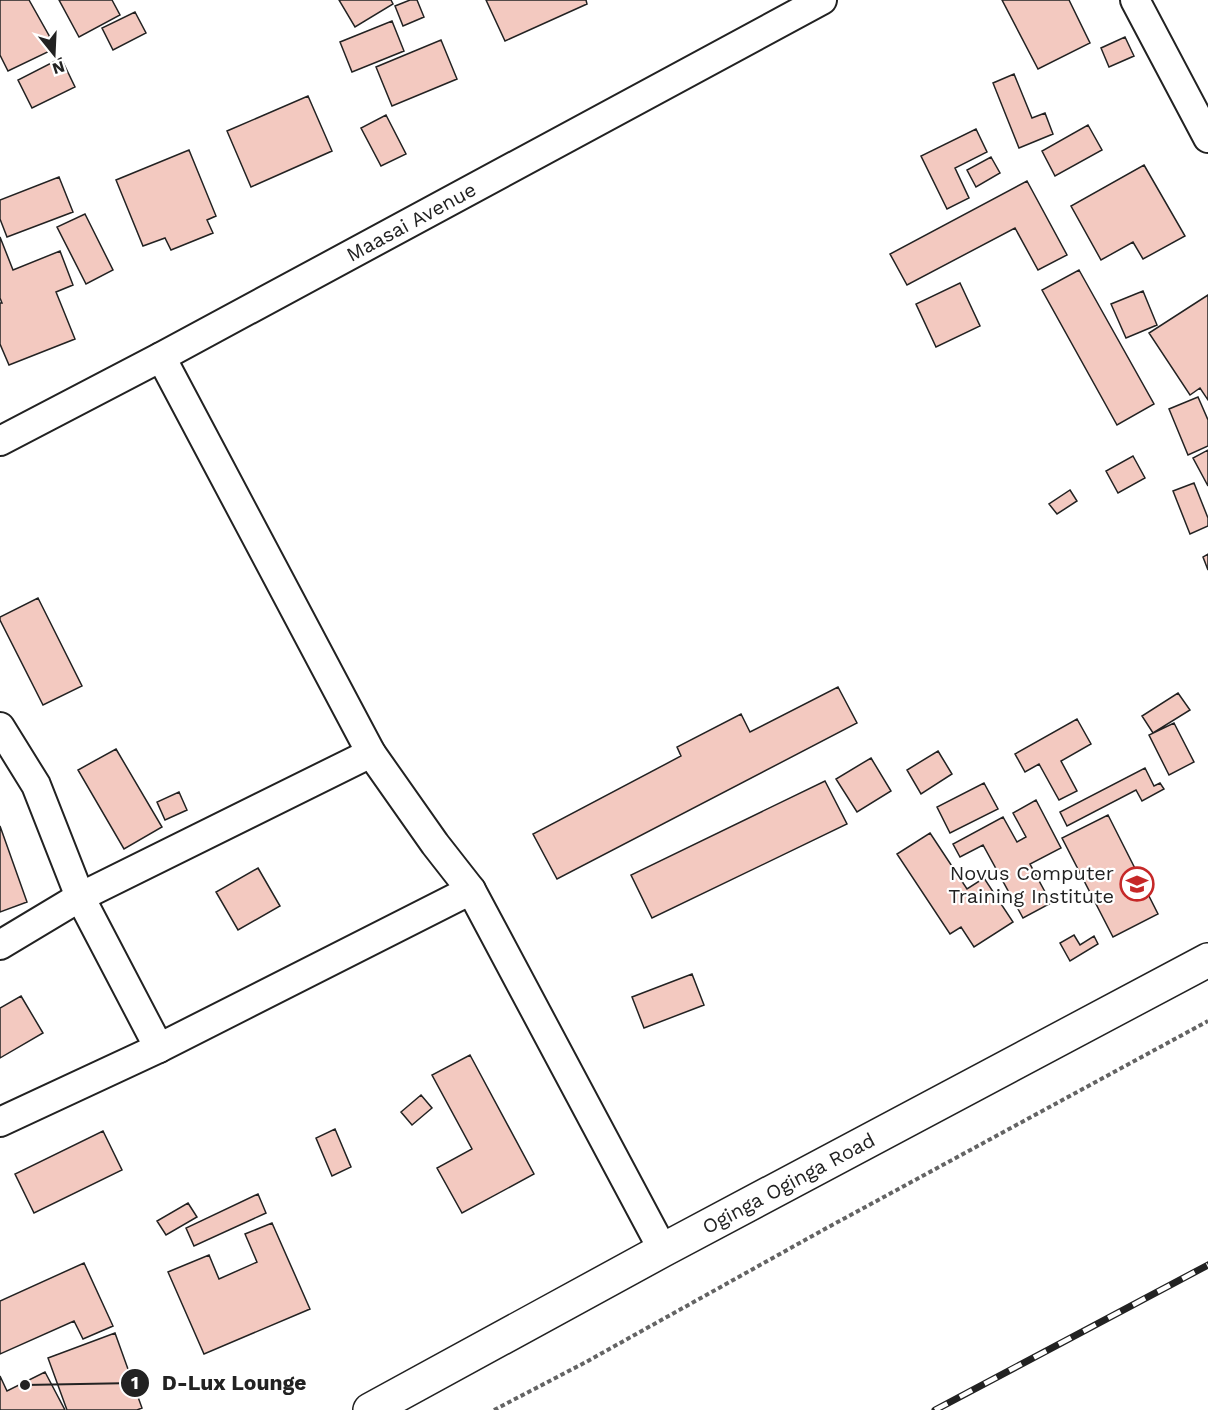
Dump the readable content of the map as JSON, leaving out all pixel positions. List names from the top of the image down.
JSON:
{
  "streets": {
    "street": ["Maasai Avenue", "Oginga Oginga Road"]
  },
  "places": {
    "school or university": ["Novus Computer Training Institute"],
    "other": ["D-Lux Lounge"]
  },
  "north": "bottom"
}
